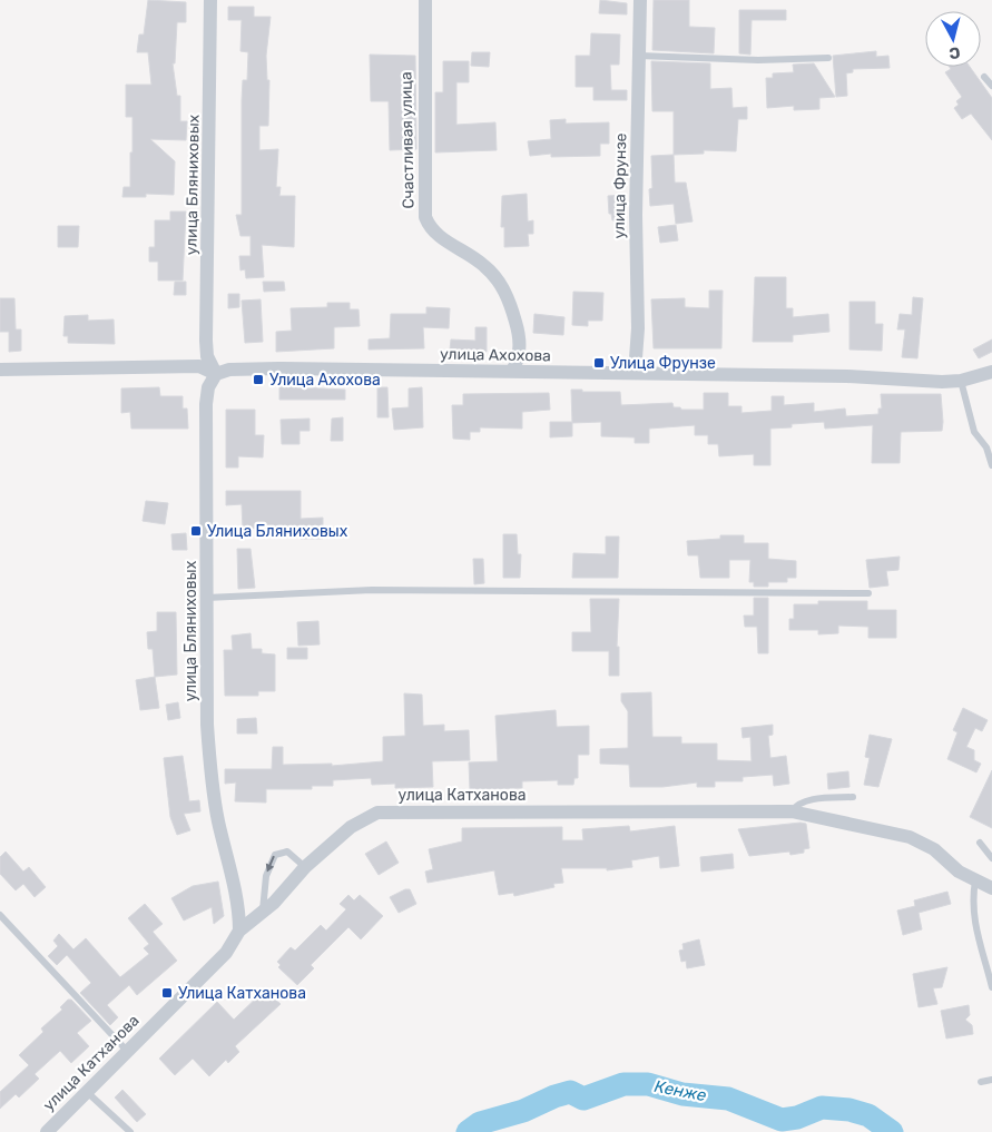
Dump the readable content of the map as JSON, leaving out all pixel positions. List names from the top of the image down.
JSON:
{
  "streets": {
    "street": [
      "Счастливая улица",
      "улица Бляниховых",
      "улица Фрунзе",
      "улица Ахохова",
      "улица Катханова"
    ]
  },
  "crossings": [
    ["Счастливая улица", "улица Ахохова"],
    ["улица Бляниховых", "улица Ахохова"],
    ["улица Бляниховых", "улица Катханова"],
    ["улица Фрунзе", "улица Ахохова"]
  ],
  "water": ["Кенже"],
  "places": {
    "transit": [
      "Улица Фрунзе",
      "Улица Ахохова",
      "Улица Бляниховых",
      "Улица Катханова"
    ]
  },
  "north": "bottom"
}
